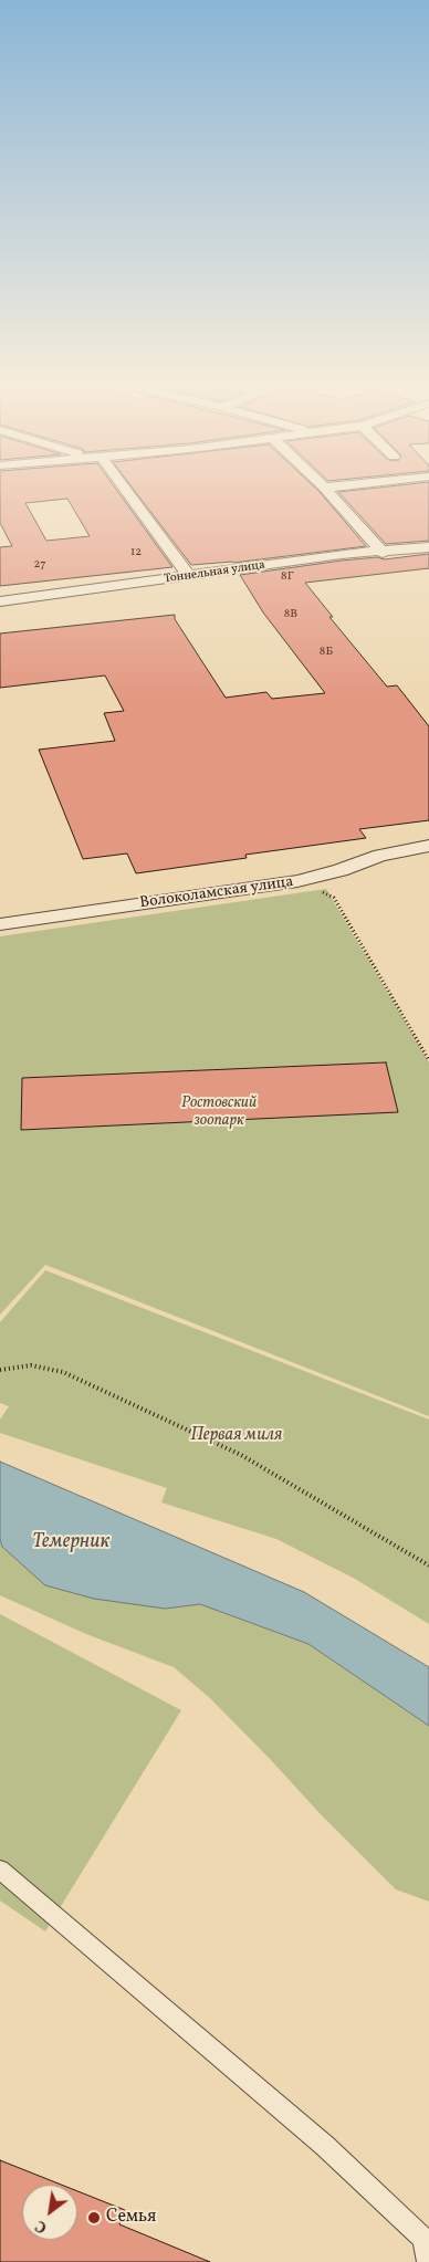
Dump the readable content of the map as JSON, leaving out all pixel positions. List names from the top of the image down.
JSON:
{
  "streets": {
    "street": ["Тоннельная улица", "Волоколамская улица"]
  },
  "water": ["Темерник"],
  "parks": ["Ростовский зоопарк", "Первая миля"],
  "places": ["Семья"],
  "house_numbers": [
    "12",
    "27",
    "8Г",
    "8В",
    "8Б"
  ],
  "north": "bottom left"
}
